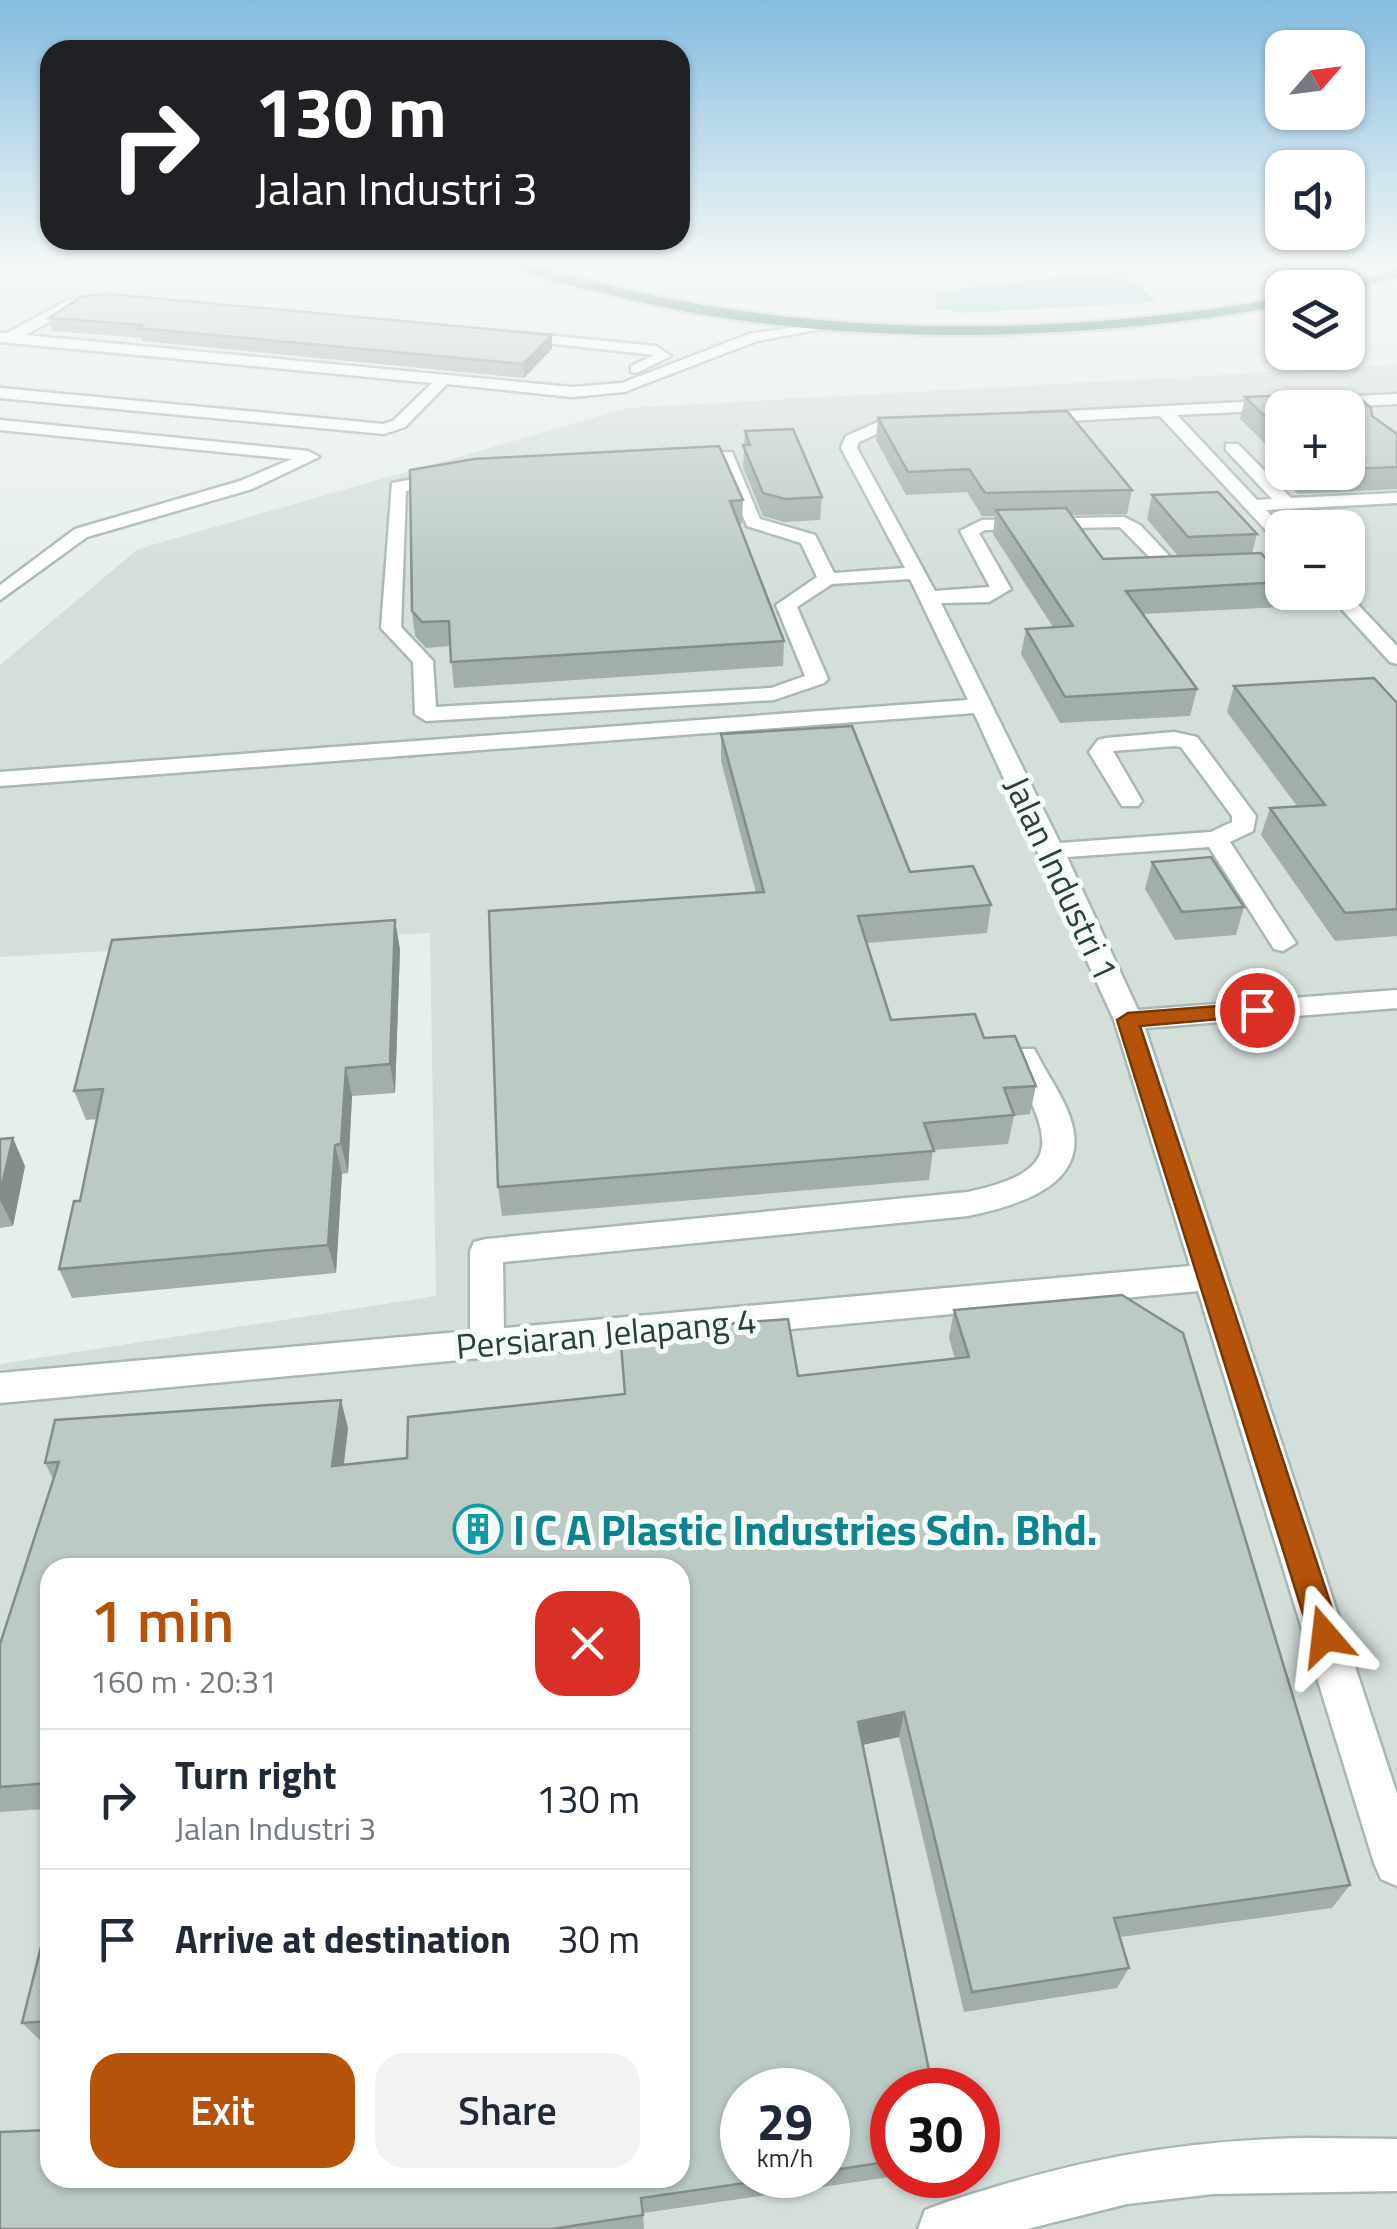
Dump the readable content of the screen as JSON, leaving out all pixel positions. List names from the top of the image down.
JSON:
{
  "streets": {
    "street": ["Jalan Industri 1", "Persiaran Jelapang 4"]
  },
  "crossings": [
    ["Jalan Industri 1", "Persiaran Jelapang 4"]
  ],
  "places": {
    "building": ["I C A Plastic Industries Sdn. Bhd."]
  },
  "north": "top right",
  "page": {
    "map_buttons": ["+", "−"],
    "turn": ["130 m", "Jalan Industri 3"],
    "heading": ["1 min", "160 m · 20:31"],
    "list": [
      {
        "name": "Turn right",
        "note": "Jalan Industri 3",
        "value": "130 m"
      },
      {
        "name": "Arrive at destination",
        "value": "30 m"
      }
    ],
    "buttons": ["Exit", "Share"],
    "speed": "29 km/h",
    "limit": "30"
  }
}
